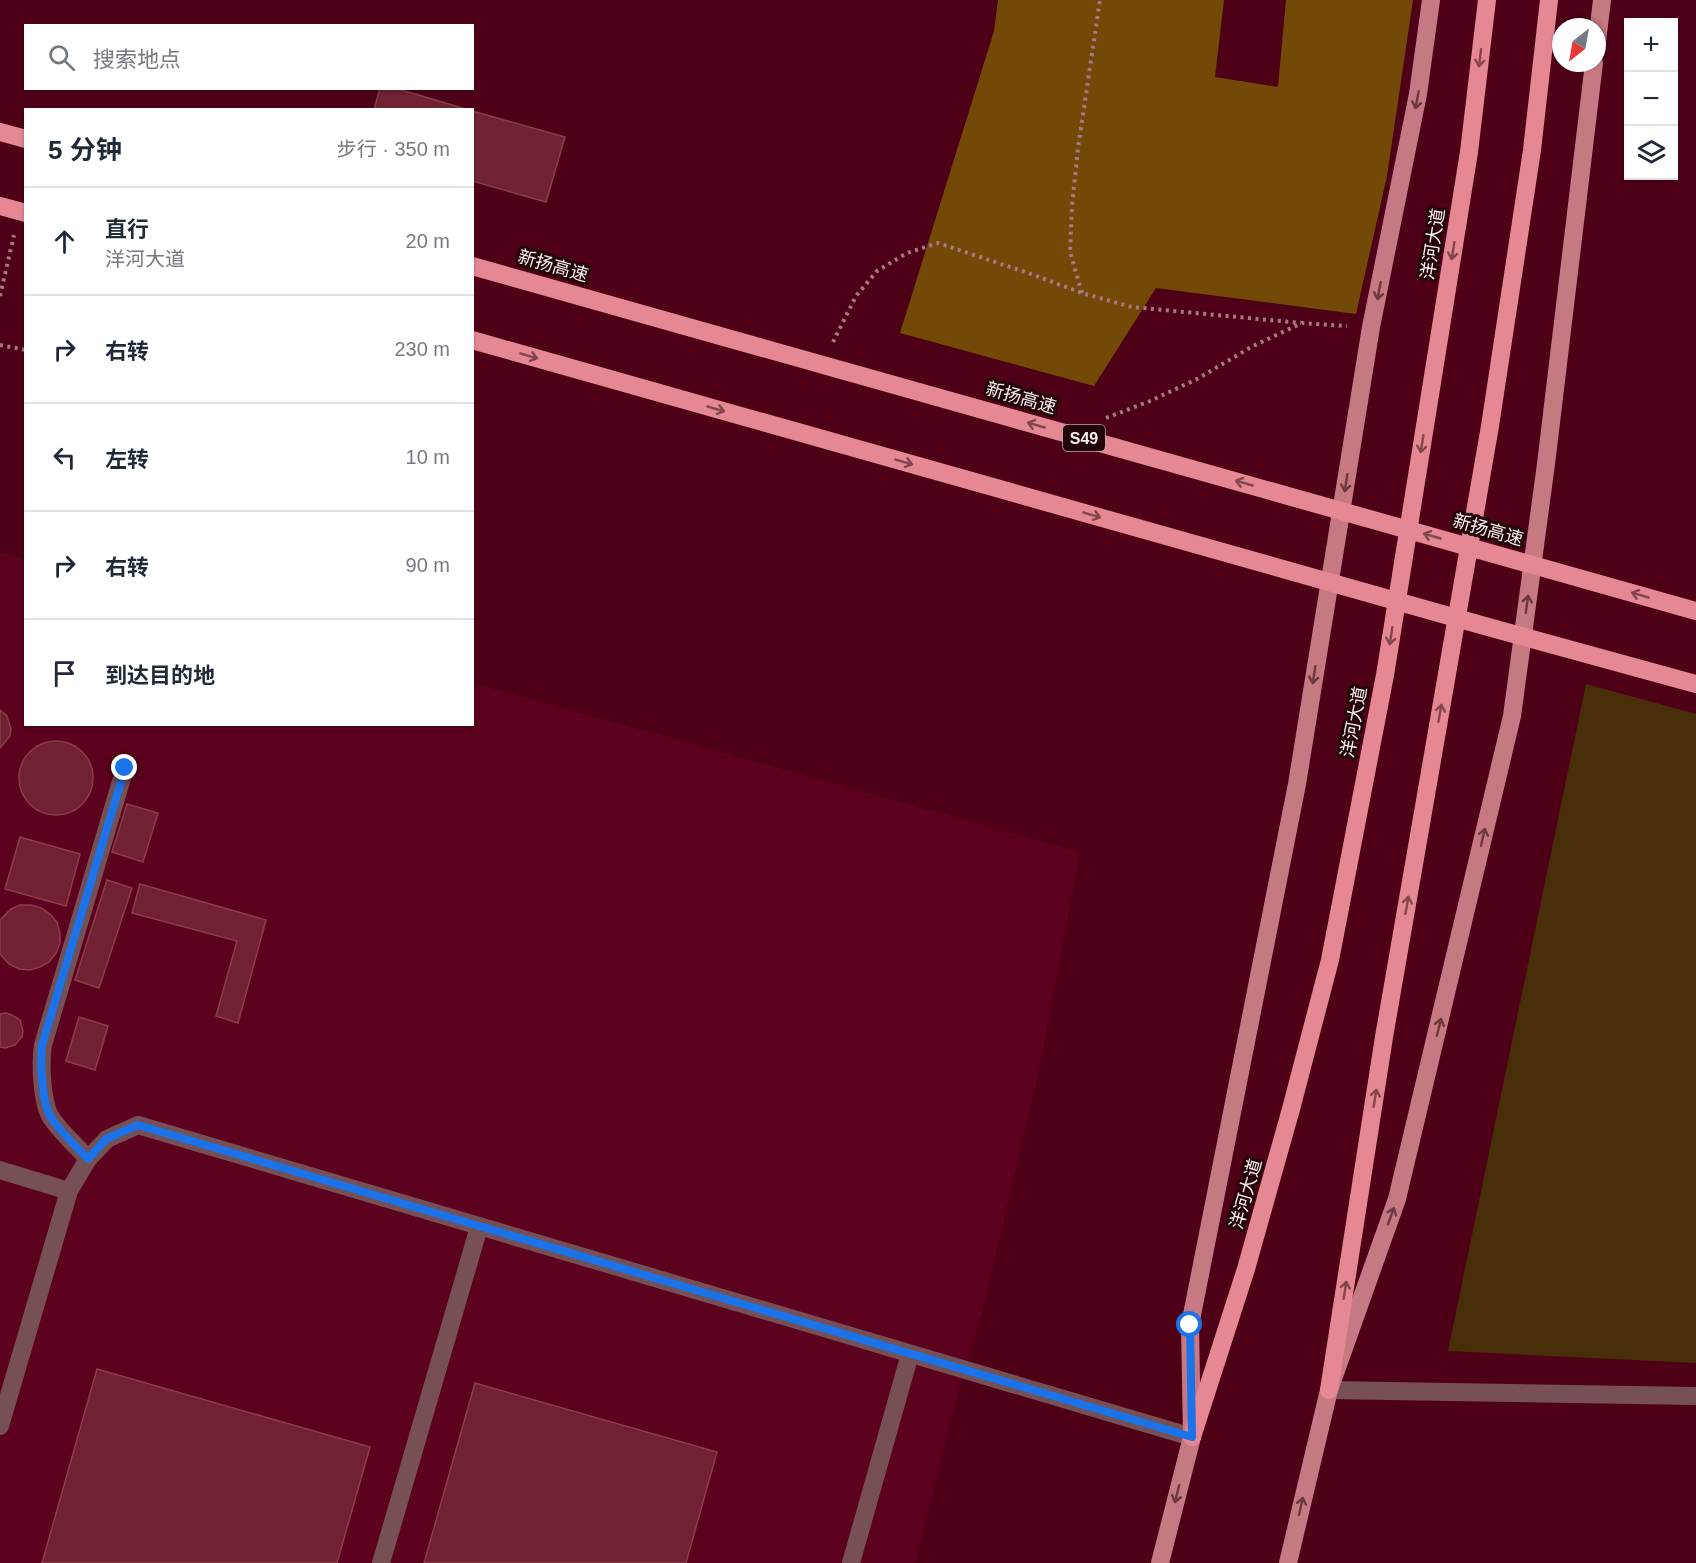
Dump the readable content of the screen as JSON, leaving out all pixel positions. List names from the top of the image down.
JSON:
{
  "streets": {
    "highway": ["洋河大道", "新扬高速", "S49"]
  },
  "north": "bottom left",
  "page": {
    "map_buttons": ["+", "−"],
    "search": "搜索地点",
    "heading": ["5 分钟", "步行 · 350 m"],
    "list": [
      ["直行", "洋河大道", "20 m"],
      ["右转", "230 m"],
      ["左转", "10 m"],
      ["右转", "90 m"],
      "到达目的地"
    ]
  }
}
